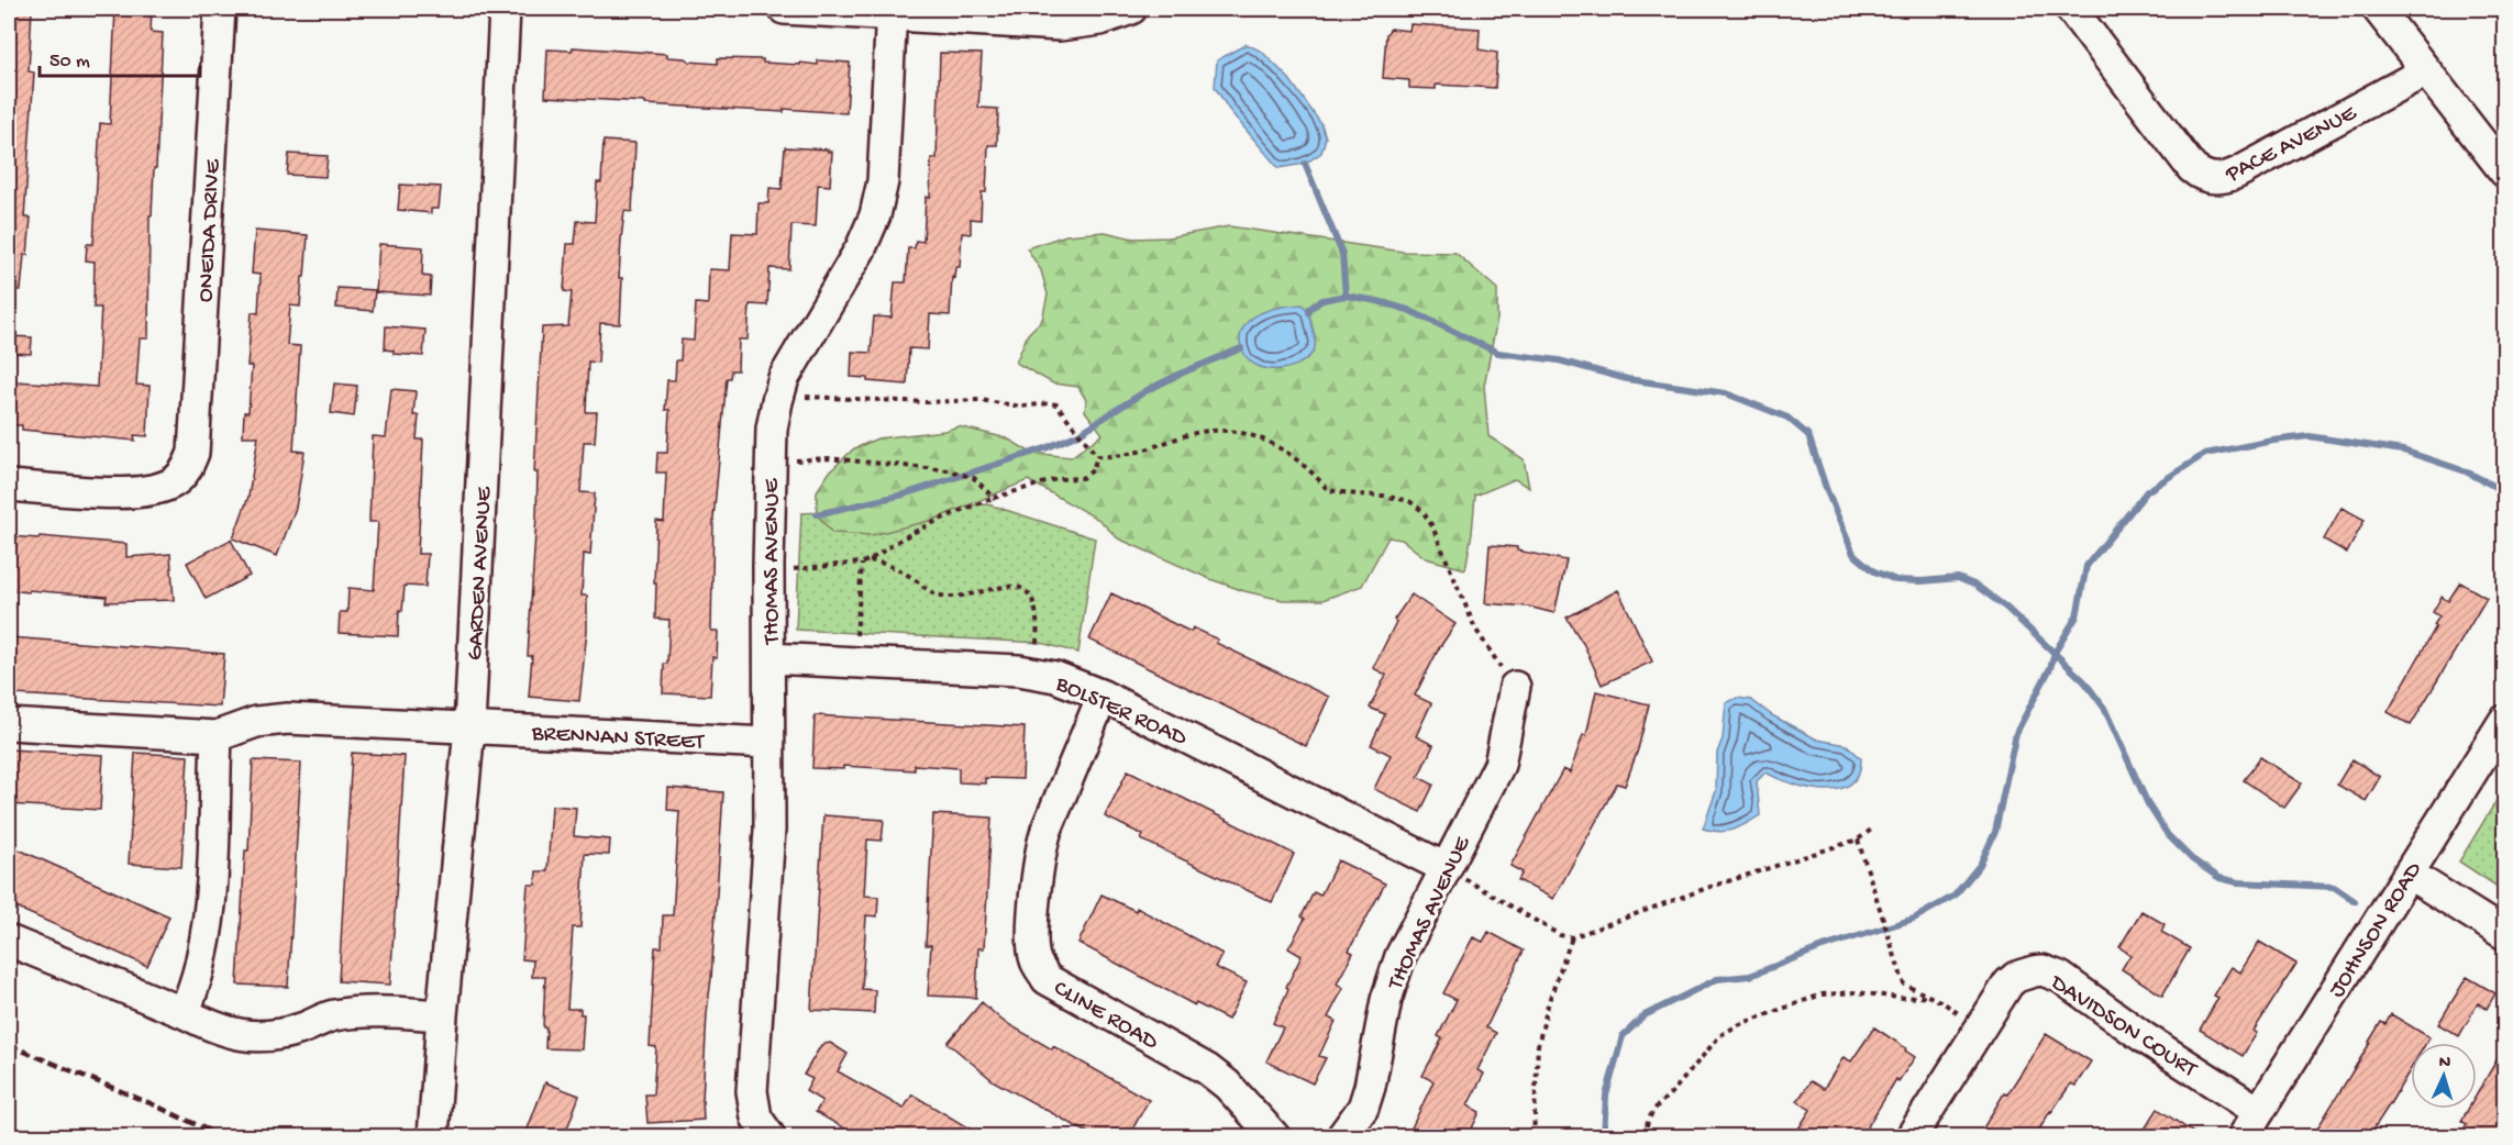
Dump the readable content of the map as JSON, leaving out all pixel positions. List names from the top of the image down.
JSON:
{
  "streets": {
    "street": [
      "PACE AVENUE",
      "ONEIDA DRIVE",
      "THOMAS AVENUE",
      "GARDEN AVENUE",
      "BOLSTER ROAD",
      "BRENNAN STREET",
      "JOHNSON ROAD",
      "CLINE ROAD",
      "DAVIDSON COURT"
    ]
  },
  "crossings": [
    ["THOMAS AVENUE", "BOLSTER ROAD"],
    ["THOMAS AVENUE", "BRENNAN STREET"],
    ["GARDEN AVENUE", "BRENNAN STREET"],
    ["BOLSTER ROAD", "CLINE ROAD"],
    ["JOHNSON ROAD", "DAVIDSON COURT"]
  ],
  "scale_bar": "50 m",
  "north": "top"
}
